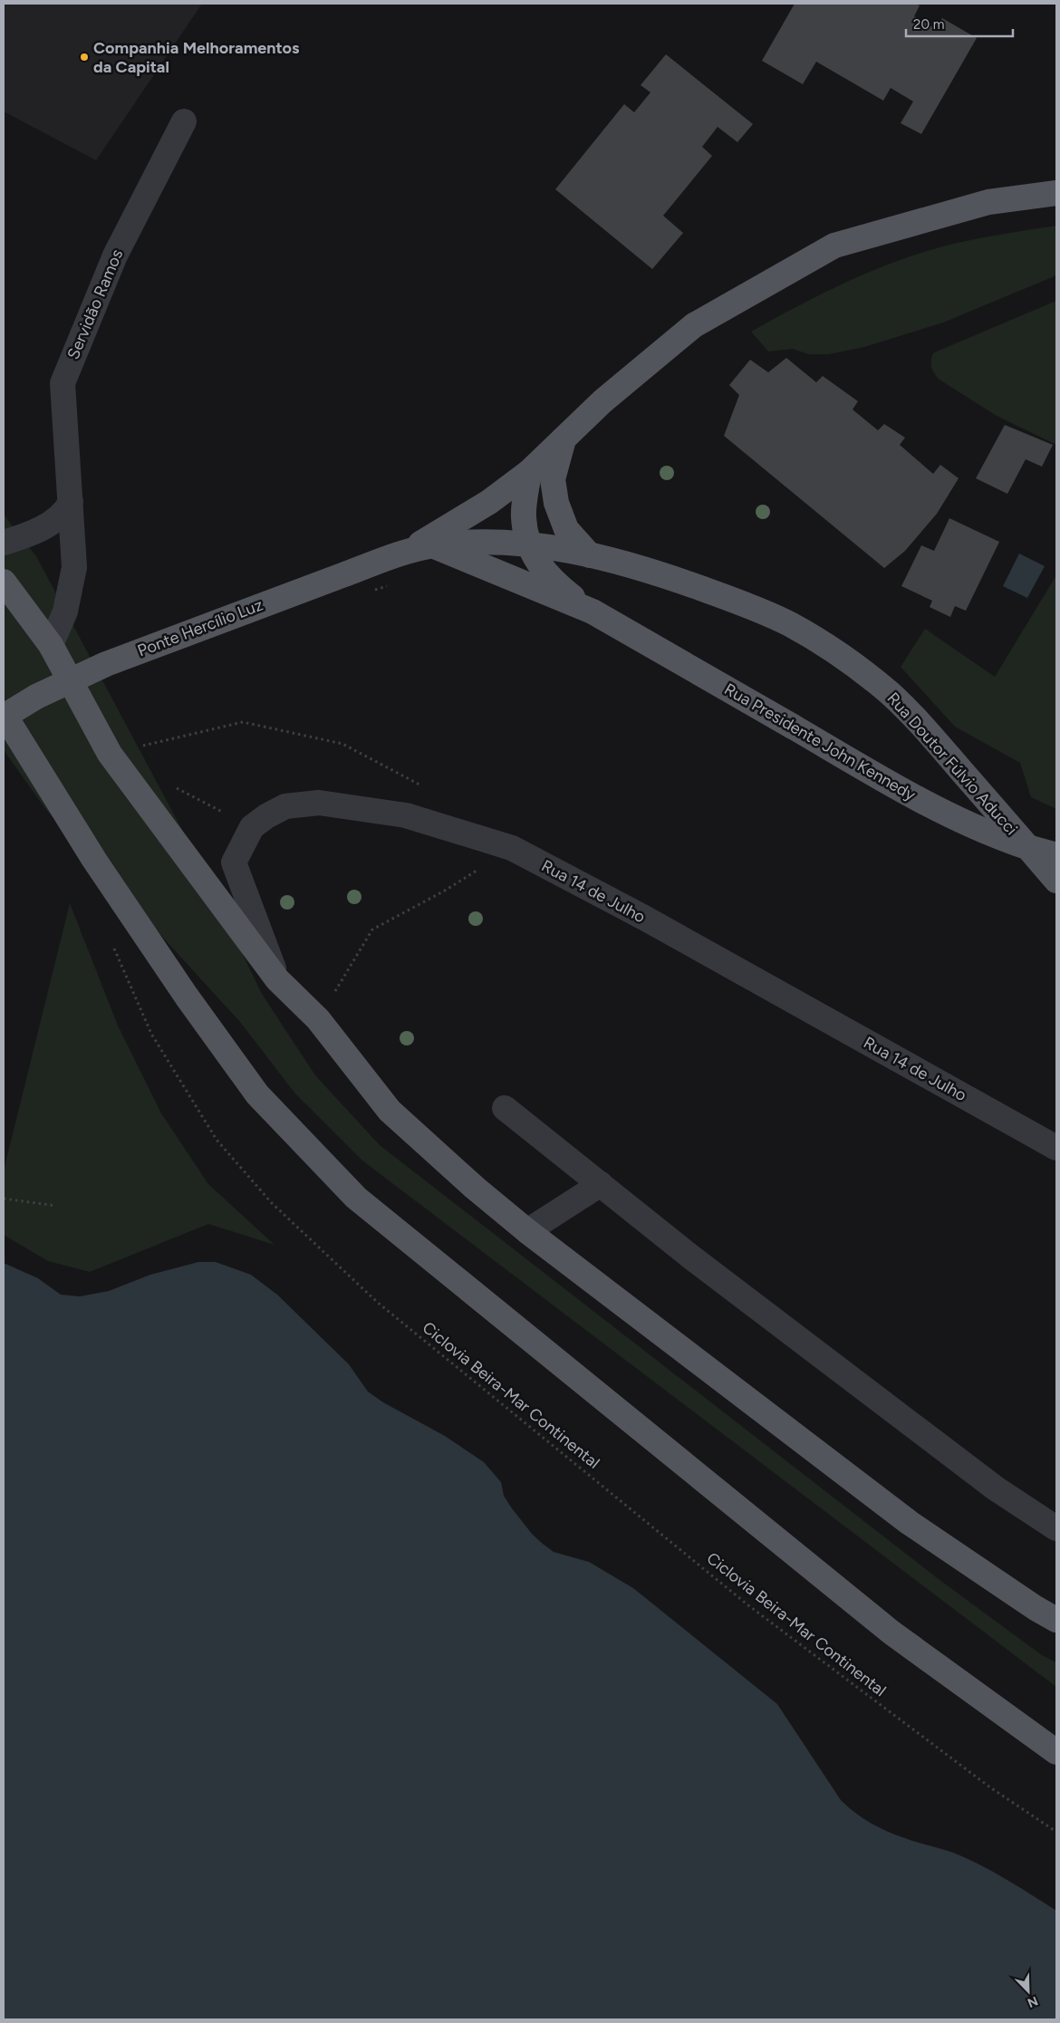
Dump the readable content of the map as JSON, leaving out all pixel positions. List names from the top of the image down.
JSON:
{
  "streets": {
    "main road": ["Ponte Hercílio Luz", "Rua Presidente John Kennedy", "Rua Doutor Fúlvio Aducci"],
    "street": ["Servidão Ramos", "Rua 14 de Julho"],
    "path": ["Ciclovia Beira-Mar Continental"]
  },
  "crossings": [
    ["Ponte Hercílio Luz", "Rua Presidente John Kennedy"],
    ["Ponte Hercílio Luz", "Rua Doutor Fúlvio Aducci"],
    ["Rua Presidente John Kennedy", "Rua Doutor Fúlvio Aducci"]
  ],
  "places": ["Companhia Melhoramentos da Capital"],
  "scale_bar": "20 m",
  "north": "bottom right"
}
